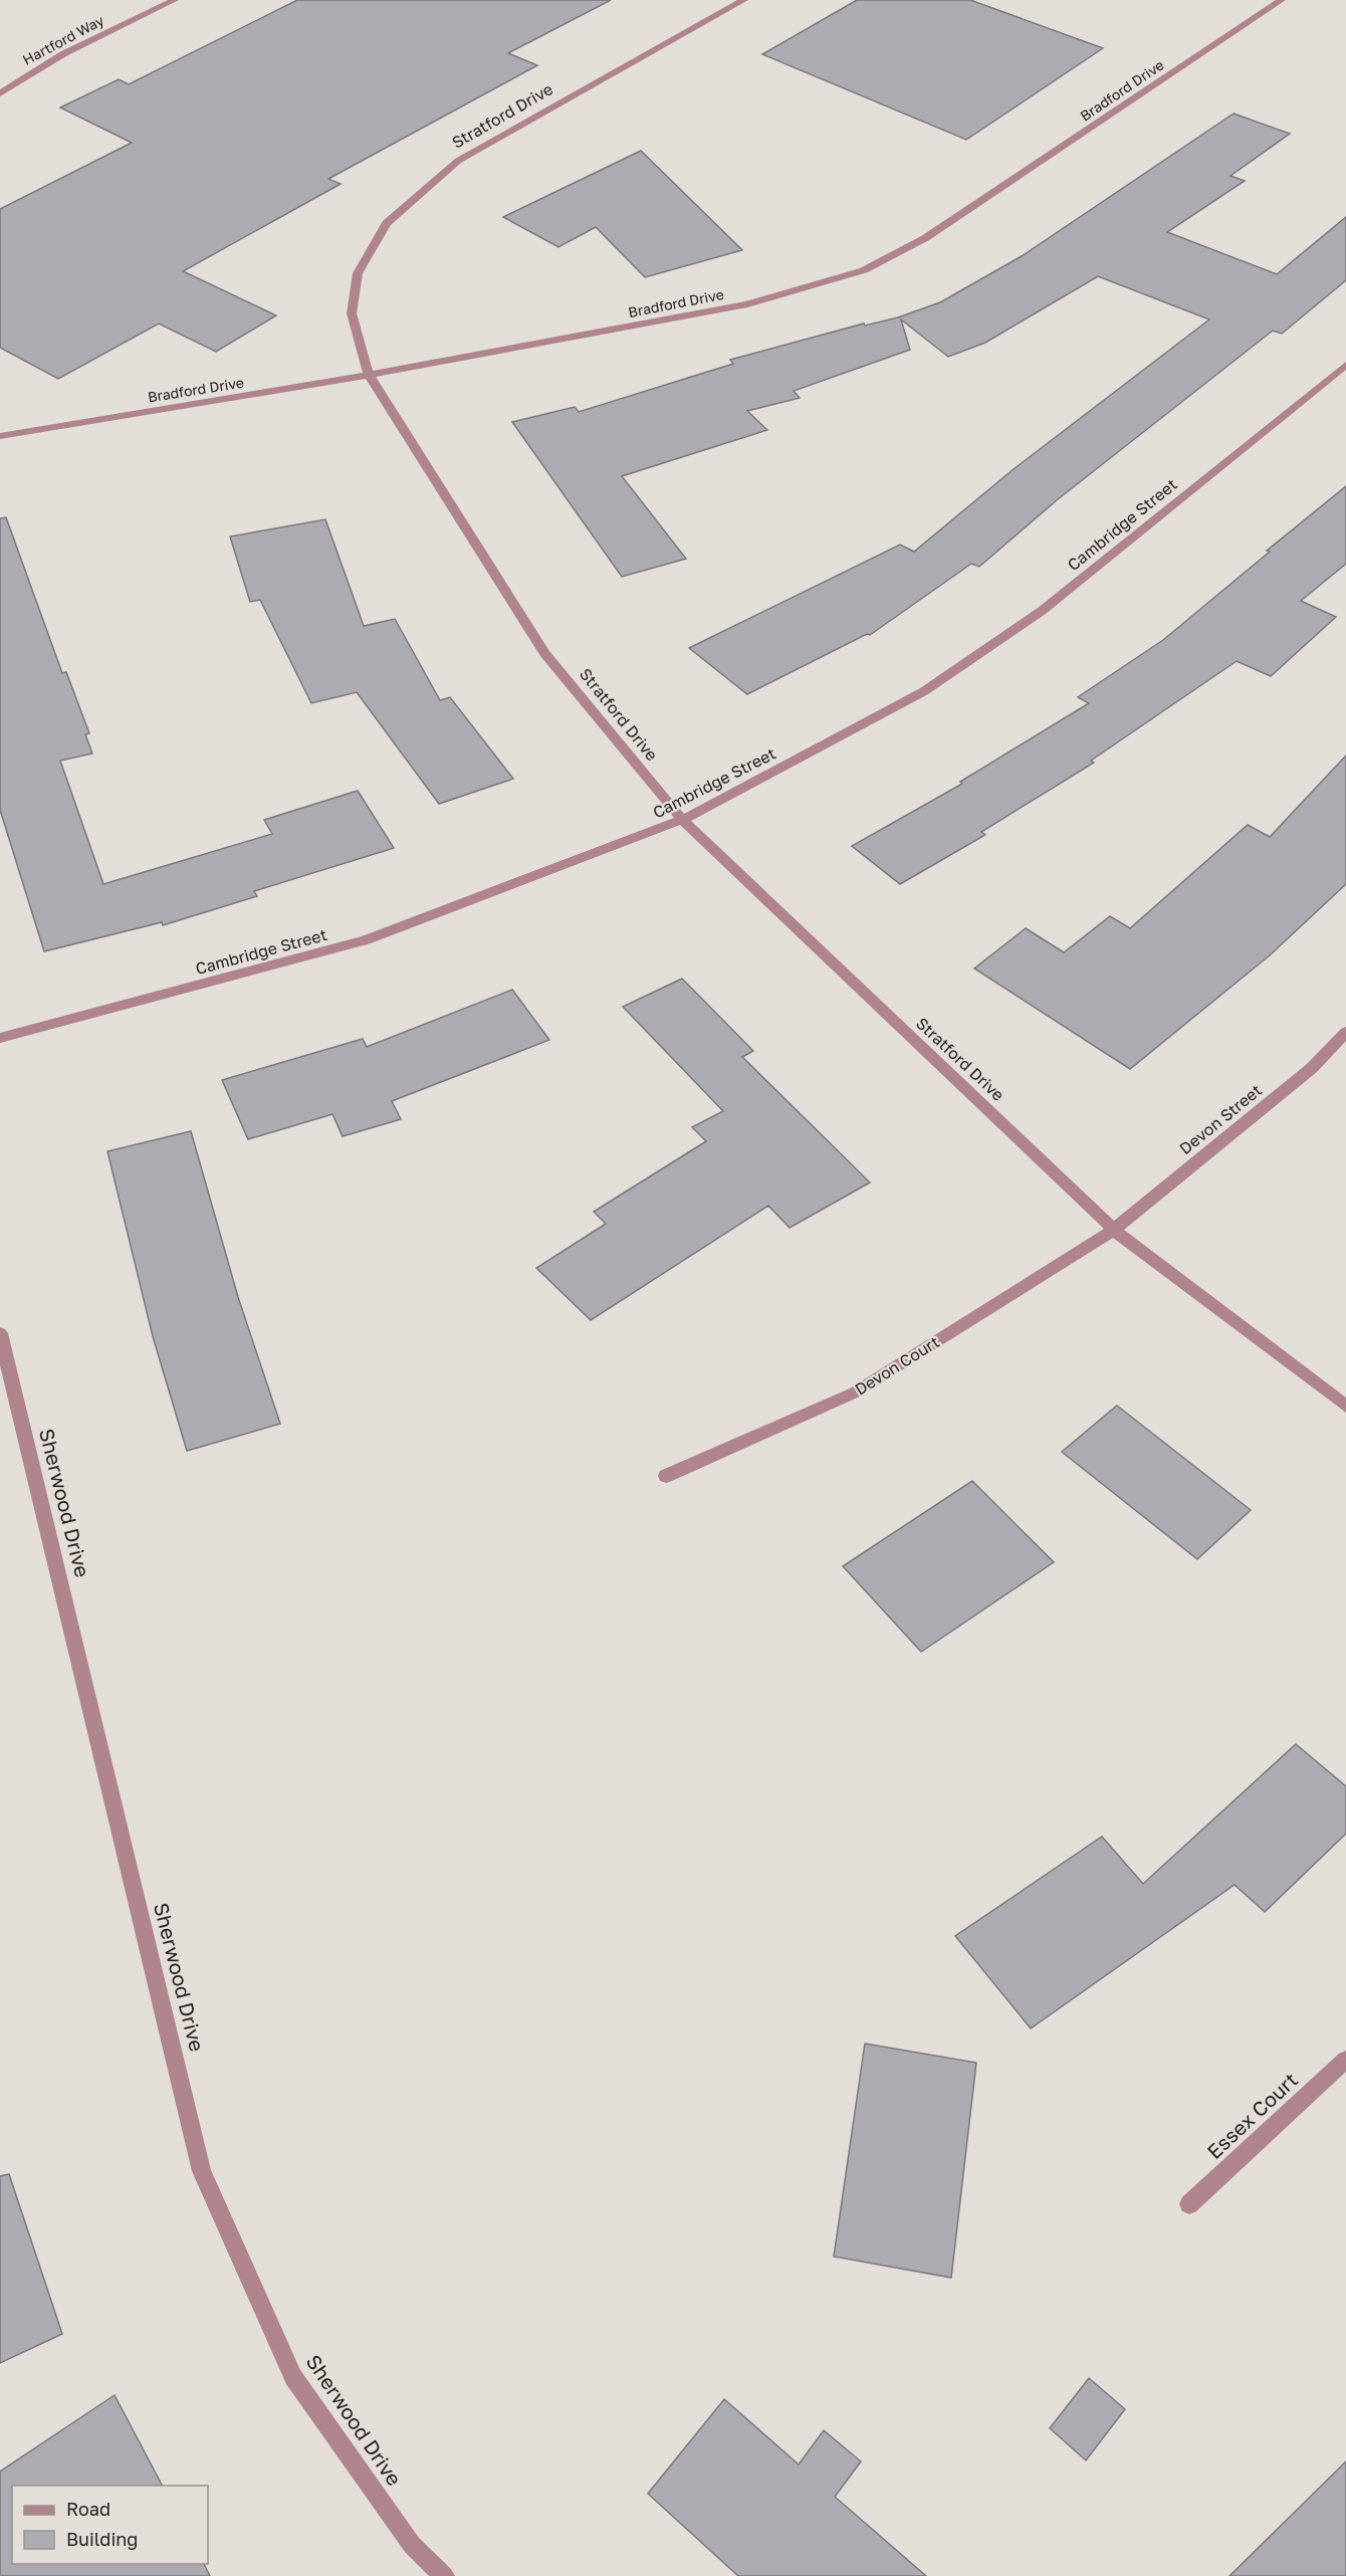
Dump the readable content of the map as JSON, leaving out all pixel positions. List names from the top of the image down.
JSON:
{
  "streets": {
    "street": [
      "Hartford Way",
      "Bradford Drive",
      "Stratford Drive",
      "Cambridge Street",
      "Devon Street",
      "Devon Court",
      "Sherwood Drive",
      "Essex Court"
    ]
  },
  "crossings": [
    ["Bradford Drive", "Stratford Drive"],
    ["Stratford Drive", "Cambridge Street"],
    ["Stratford Drive", "Devon Street"],
    ["Stratford Drive", "Devon Court"],
    ["Devon Street", "Devon Court"]
  ],
  "legend": ["Road", "Building"]
}
